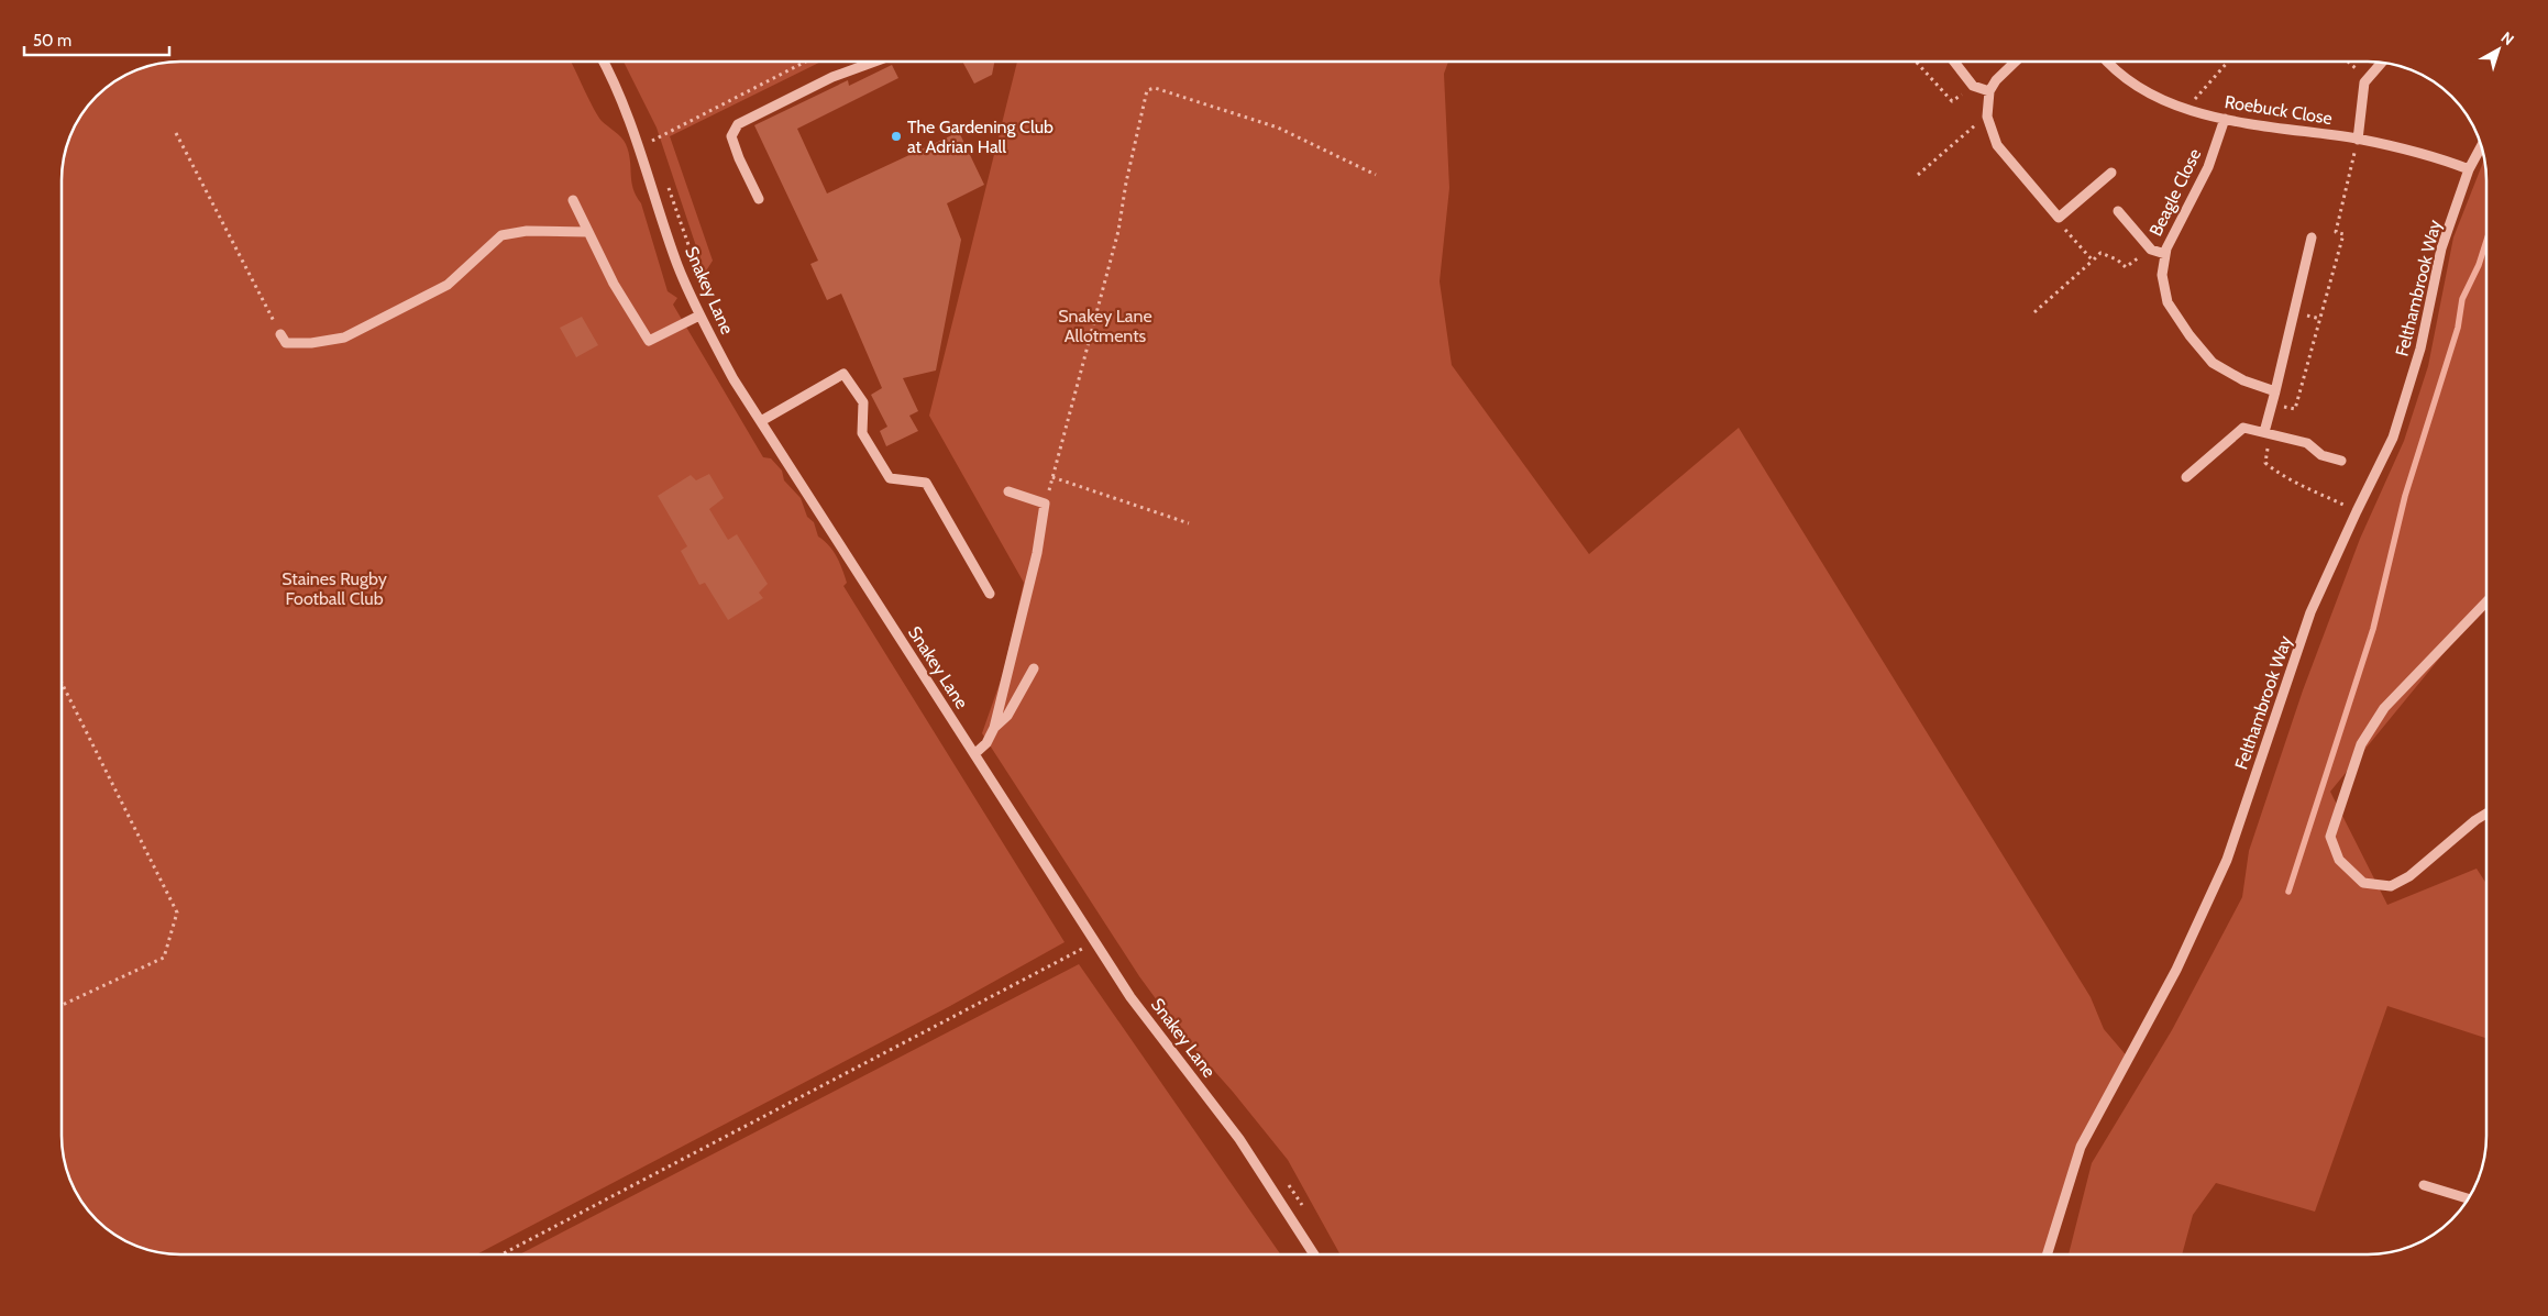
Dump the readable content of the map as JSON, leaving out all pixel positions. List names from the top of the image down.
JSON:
{
  "streets": {
    "street": [
      "Roebuck Close",
      "Beagle Close",
      "Felthambrook Way",
      "Snakey Lane"
    ]
  },
  "crossings": [
    ["Roebuck Close", "Beagle Close"],
    ["Roebuck Close", "Felthambrook Way"]
  ],
  "parks": ["Snakey Lane Allotments", "Staines Rugby Football Club"],
  "places": ["The Gardening Club at Adrian Hall"],
  "scale_bar": "50 m",
  "north": "top right"
}
